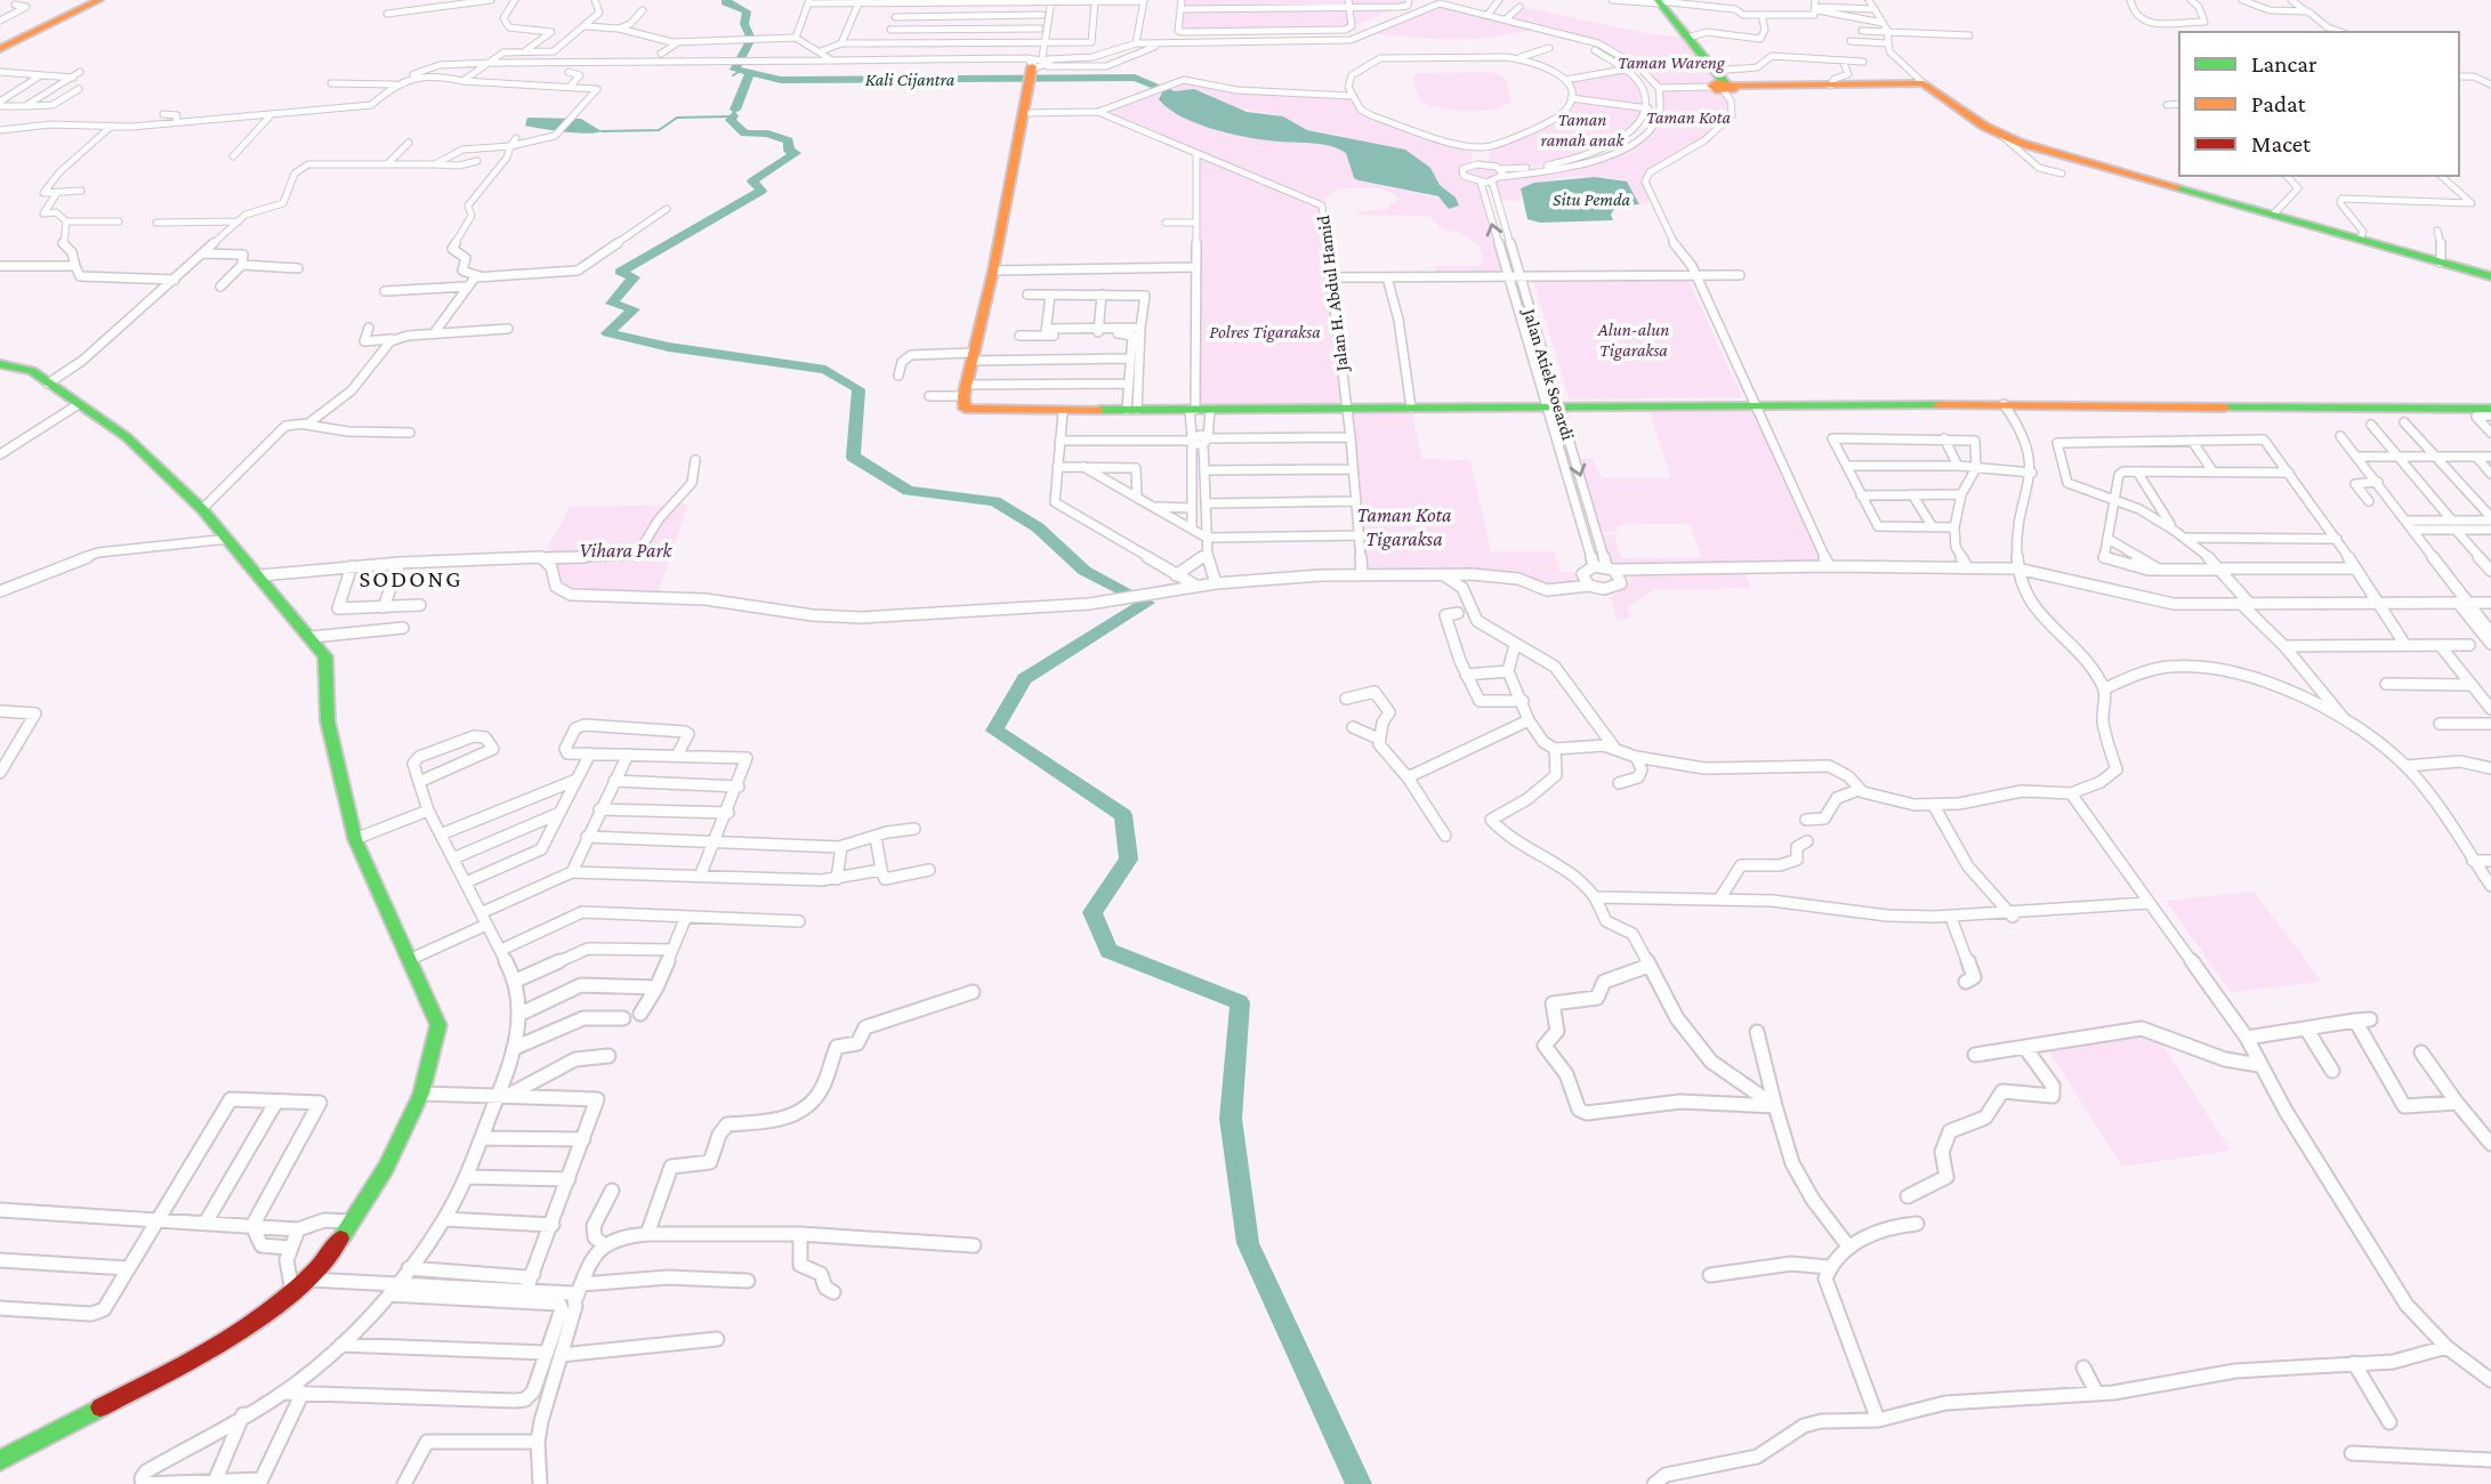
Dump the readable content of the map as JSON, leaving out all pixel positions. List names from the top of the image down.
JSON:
{
  "streets": {
    "street": ["Jalan H. Abdul Hamid", "Jalan Atiek Soeardi"]
  },
  "districts": ["SODONG"],
  "water": ["Kali Cijantra", "Situ Pemda"],
  "parks": [
    "Taman Wareng",
    "Taman Kota",
    "Taman ramah anak",
    "Alun-alun Tigaraksa",
    "Polres Tigaraksa",
    "Taman Kota Tigaraksa",
    "Vihara Park"
  ],
  "legend": ["Lancar", "Padat", "Macet"]
}
